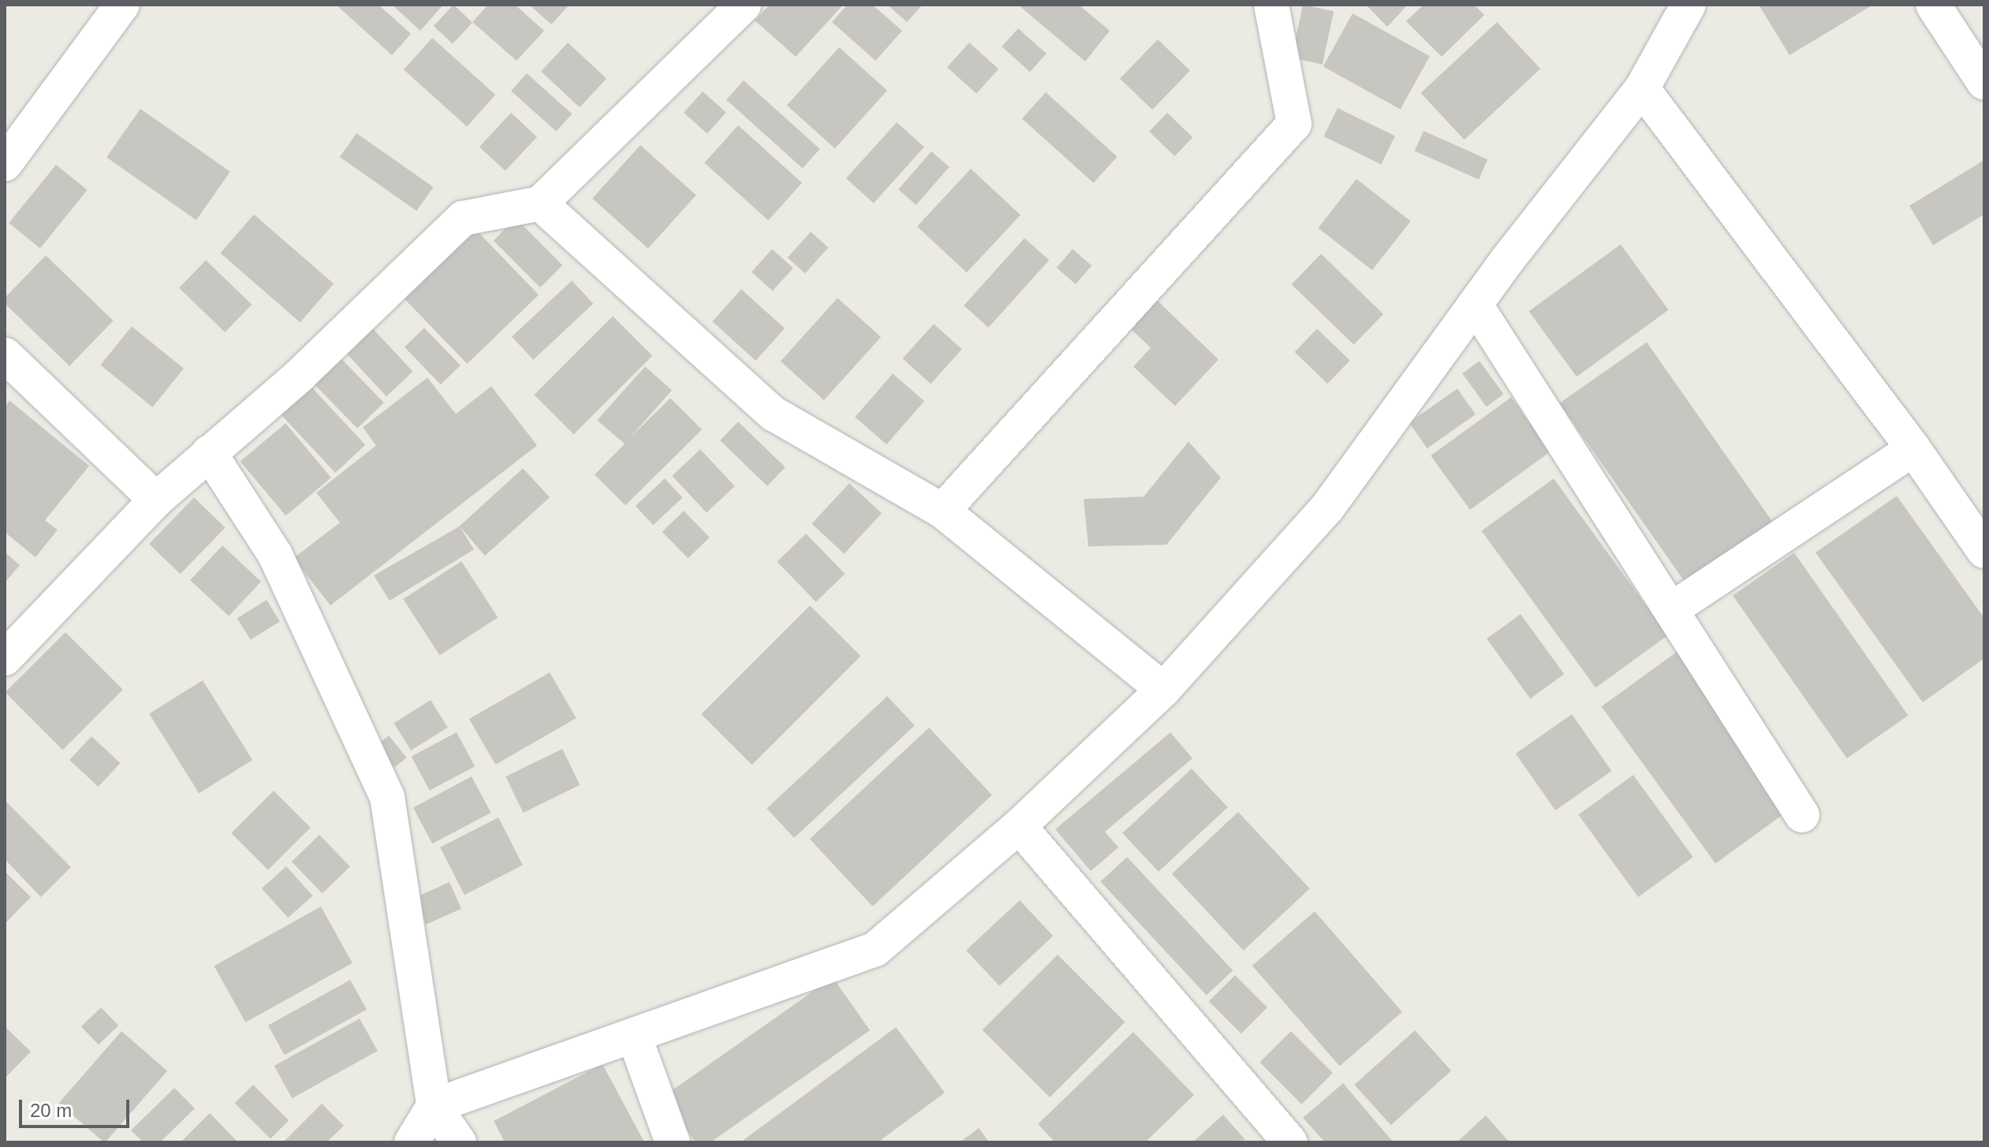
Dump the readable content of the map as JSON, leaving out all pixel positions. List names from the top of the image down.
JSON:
{
  "scale_bar": "20 m"
}
